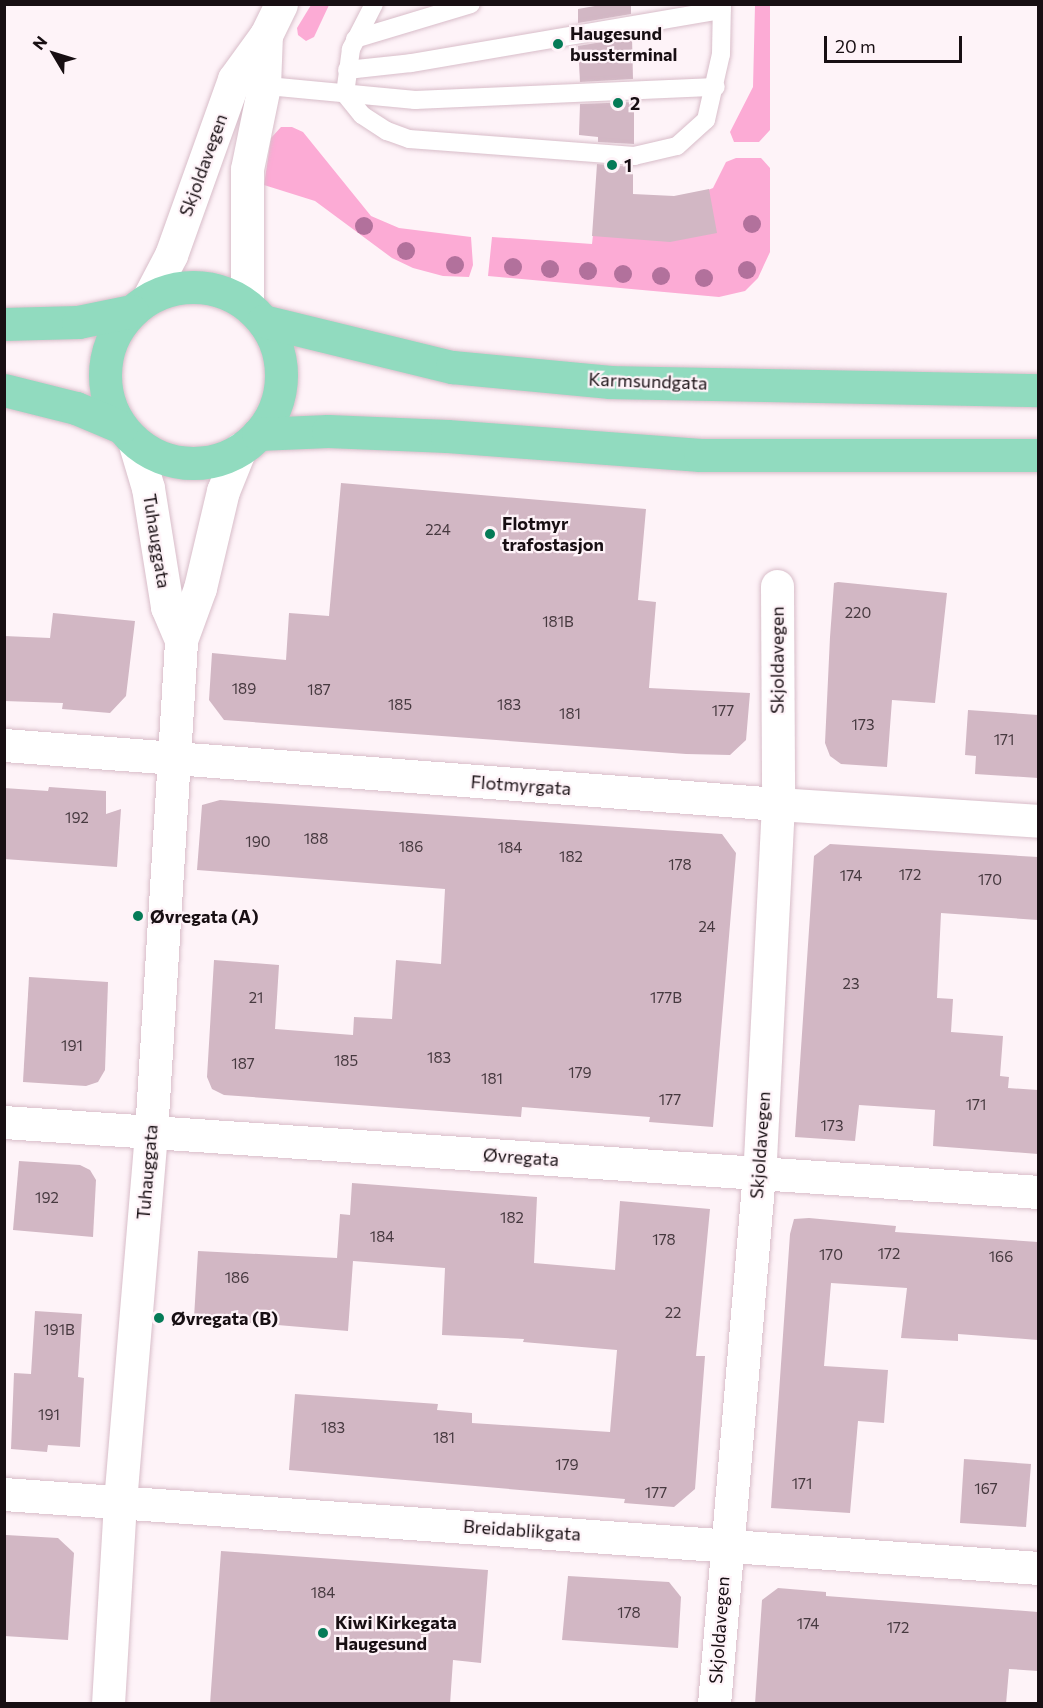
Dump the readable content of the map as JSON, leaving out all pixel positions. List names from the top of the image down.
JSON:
{
  "streets": {
    "main road": ["Karmsundgata"],
    "street": [
      "Skjoldavegen",
      "Tuhauggata",
      "Flotmyrgata",
      "Øvregata",
      "Breidablikgata"
    ]
  },
  "crossings": [
    ["Skjoldavegen", "Karmsundgata"],
    ["Skjoldavegen", "Tuhauggata"],
    ["Skjoldavegen", "Flotmyrgata"],
    ["Skjoldavegen", "Øvregata"],
    ["Skjoldavegen", "Breidablikgata"],
    ["Karmsundgata", "Tuhauggata"],
    ["Tuhauggata", "Flotmyrgata"],
    ["Tuhauggata", "Øvregata"],
    ["Tuhauggata", "Breidablikgata"]
  ],
  "places": [
    "Haugesund bussterminal",
    "2",
    "1",
    "Flotmyr trafostasjon",
    "Øvregata (A)",
    "Øvregata (B)",
    "Kiwi Kirkegata Haugesund"
  ],
  "house_numbers": [
    "224",
    "220",
    "181B",
    "189",
    "187",
    "185",
    "183",
    "177",
    "181",
    "173",
    "171",
    "192",
    "188",
    "190",
    "186",
    "184",
    "182",
    "178",
    "172",
    "174",
    "170",
    "24",
    "23",
    "21",
    "177B",
    "191",
    "183",
    "185",
    "187",
    "179",
    "181",
    "177",
    "171",
    "173",
    "192",
    "182",
    "184",
    "178",
    "172",
    "170",
    "166",
    "186",
    "22",
    "191B",
    "191",
    "183",
    "181",
    "179",
    "171",
    "167",
    "177",
    "184",
    "178",
    "174",
    "172"
  ],
  "scale_bar": "20 m",
  "north": "top left"
}
